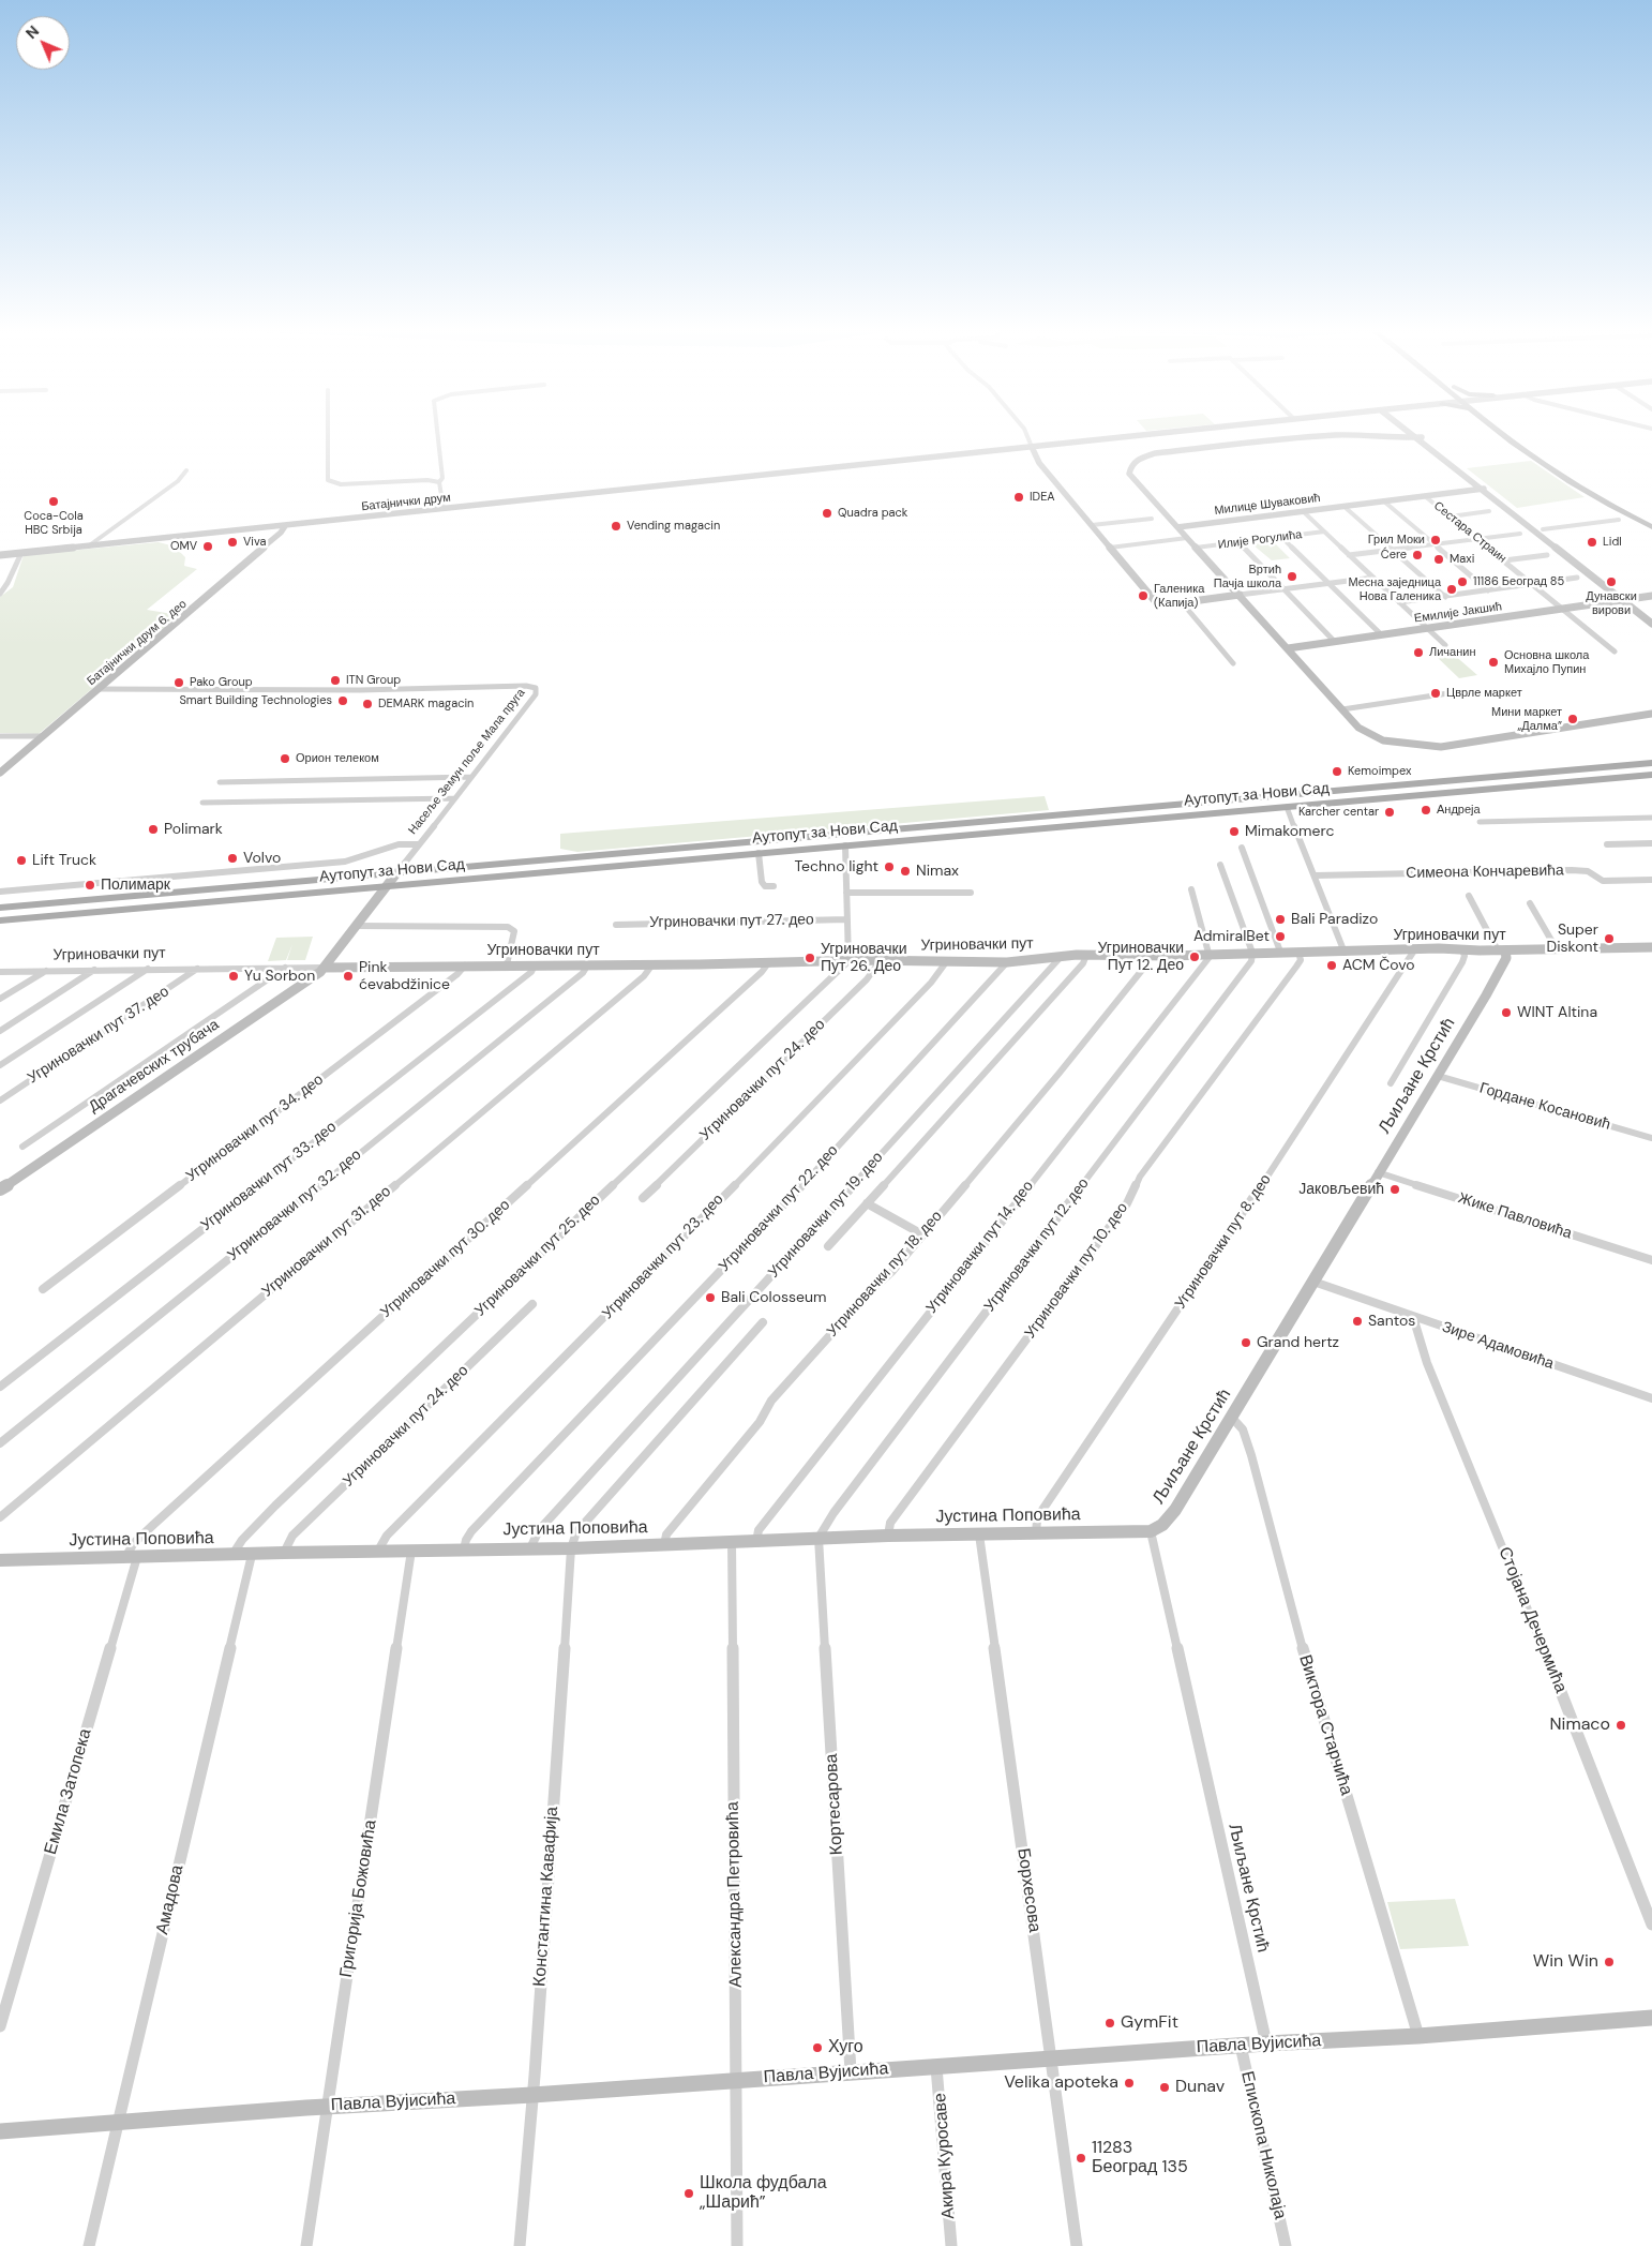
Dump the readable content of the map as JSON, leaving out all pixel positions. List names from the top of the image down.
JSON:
{
  "streets": {
    "main road": ["Аутопут за Нови Сад"],
    "street": [
      "Батајнички друм",
      "Милице Шуваковић",
      "Сестара Страин",
      "Илије Рогулића",
      "Емилије Јакшић",
      "Батајнички друм 6. део",
      "Насеље Земун поље Мала пруга",
      "Симеона Кончаревића",
      "Угриновачки пут 27. део",
      "Угриновачки пут",
      "Угриновачки пут 37. део",
      "Драгачевских трубача",
      "Љиљане Крстић",
      "Угриновачки пут 24. део",
      "Гордане Косановић",
      "Угриновачки пут 34. део",
      "Угриновачки пут 33. део",
      "Угриновачки пут 32. део",
      "Угриновачки пут 22. део",
      "Угриновачки пут 19. део",
      "Жике Павловића",
      "Угриновачки пут 31. део",
      "Угриновачки пут 8. део",
      "Угриновачки пут 12. део",
      "Угриновачки пут 14. део",
      "Угриновачки пут 25. део",
      "Угриновачки пут 23. део",
      "Угриновачки пут 30. део",
      "Угриновачки пут 10. део",
      "Угриновачки пут 18. део",
      "Зире Адамовића",
      "Јустина Поповића",
      "Стојана Дечермића",
      "Виктора Старчића",
      "Емила Затопека",
      "Кортесарова",
      "Борхесова",
      "Александра Петровића",
      "Константина Кавафија",
      "Григорија Божовића",
      "Амадова",
      "Павла Вујисића",
      "Епископа Николаја",
      "Акира Куросаве"
    ]
  },
  "crossings": [
    ["Батајнички друм", "Батајнички друм 6. део"],
    ["Милице Шуваковић", "Сестара Страин"],
    ["Сестара Страин", "Емилије Јакшић"],
    ["Батајнички друм 6. део", "Насеље Земун поље Мала пруга"],
    ["Насеље Земун поље Мала пруга", "Аутопут за Нови Сад"],
    ["Насеље Земун поље Мала пруга", "Угриновачки пут"],
    ["Насеље Земун поље Мала пруга", "Драгачевских трубача"],
    ["Угриновачки пут", "Угриновачки пут 37. део"],
    ["Угриновачки пут", "Драгачевских трубача"],
    ["Угриновачки пут", "Љиљане Крстић"],
    ["Угриновачки пут", "Угриновачки пут 24. део"],
    ["Угриновачки пут", "Угриновачки пут 34. део"],
    ["Угриновачки пут", "Угриновачки пут 33. део"],
    ["Угриновачки пут", "Угриновачки пут 32. део"],
    ["Угриновачки пут", "Угриновачки пут 22. део"],
    ["Угриновачки пут", "Угриновачки пут 19. део"],
    ["Угриновачки пут", "Угриновачки пут 31. део"],
    ["Угриновачки пут", "Угриновачки пут 8. део"],
    ["Угриновачки пут", "Угриновачки пут 12. део"],
    ["Угриновачки пут", "Угриновачки пут 14. део"],
    ["Угриновачки пут", "Угриновачки пут 25. део"],
    ["Угриновачки пут", "Угриновачки пут 23. део"],
    ["Угриновачки пут", "Угриновачки пут 30. део"],
    ["Угриновачки пут", "Угриновачки пут 10. део"],
    ["Угриновачки пут", "Угриновачки пут 18. део"],
    ["Љиљане Крстић", "Гордане Косановић"],
    ["Љиљане Крстић", "Жике Павловића"],
    ["Љиљане Крстић", "Зире Адамовића"],
    ["Љиљане Крстић", "Јустина Поповића"],
    ["Љиљане Крстић", "Виктора Старчића"],
    ["Љиљане Крстић", "Павла Вујисића"],
    ["Угриновачки пут 24. део", "Јустина Поповића"],
    ["Угриновачки пут 22. део", "Јустина Поповића"],
    ["Угриновачки пут 19. део", "Јустина Поповића"],
    ["Угриновачки пут 8. део", "Јустина Поповића"],
    ["Угриновачки пут 12. део", "Јустина Поповића"],
    ["Угриновачки пут 12. део", "Кортесарова"],
    ["Угриновачки пут 14. део", "Јустина Поповића"],
    ["Угриновачки пут 25. део", "Јустина Поповића"],
    ["Угриновачки пут 23. део", "Јустина Поповића"],
    ["Угриновачки пут 30. део", "Јустина Поповића"],
    ["Угриновачки пут 30. део", "Емила Затопека"],
    ["Угриновачки пут 10. део", "Јустина Поповића"],
    ["Угриновачки пут 18. део", "Јустина Поповића"],
    ["Зире Адамовића", "Стојана Дечермића"],
    ["Јустина Поповића", "Емила Затопека"],
    ["Јустина Поповића", "Кортесарова"],
    ["Јустина Поповића", "Борхесова"],
    ["Јустина Поповића", "Александра Петровића"],
    ["Јустина Поповића", "Константина Кавафија"],
    ["Јустина Поповића", "Григорија Божовића"],
    ["Јустина Поповића", "Амадова"],
    ["Виктора Старчића", "Павла Вујисића"],
    ["Кортесарова", "Павла Вујисића"],
    ["Борхесова", "Павла Вујисића"],
    ["Александра Петровића", "Павла Вујисића"],
    ["Константина Кавафија", "Павла Вујисића"],
    ["Григорија Божовића", "Павла Вујисића"],
    ["Амадова", "Павла Вујисића"],
    ["Павла Вујисића", "Епископа Николаја"],
    ["Павла Вујисића", "Акира Куросаве"]
  ],
  "places": [
    "IDEA",
    "Coca-Cola HBC Srbija",
    "Quadra pack",
    "Vending magacin",
    "Грил Моки",
    "Viva",
    "Lidl",
    "OMV",
    "Ćere",
    "Maxi",
    "Вртић Пачја школа",
    "11186 Београд 85",
    "Дунавски вирови",
    "Месна заједница Нова Галеника",
    "Галеника (Капија)",
    "Личанин",
    "Основна школа Михајло Пупин",
    "ITN Group",
    "Pako Group",
    "Цврле маркет",
    "Smart Building Technologies",
    "DEMARK magacin",
    "Мини маркет „Далма”",
    "Орион телеком",
    "Kemoimpex",
    "Андреја",
    "Karcher centar",
    "Polimark",
    "Mimakomerc",
    "Volvo",
    "Lift Truck",
    "Techno light",
    "Nimax",
    "Полимарк",
    "Bali Paradizo",
    "AdmiralBet",
    "Super Diskont",
    "Угриновачки Пут 12. Део",
    "Угриновачки Пут 26. Део",
    "ACM Čovo",
    "Yu Sorbon",
    "Pink ćevabdžinice",
    "WINT Altina",
    "Јаковљевић",
    "Bali Colosseum",
    "Santos",
    "Grand hertz",
    "Nimaco",
    "Win Win",
    "GymFit",
    "Хуго",
    "Velika apoteka",
    "Dunav",
    "11283 Београд 135",
    "Школа фудбала „Шарић”"
  ],
  "north": "top left"
}
